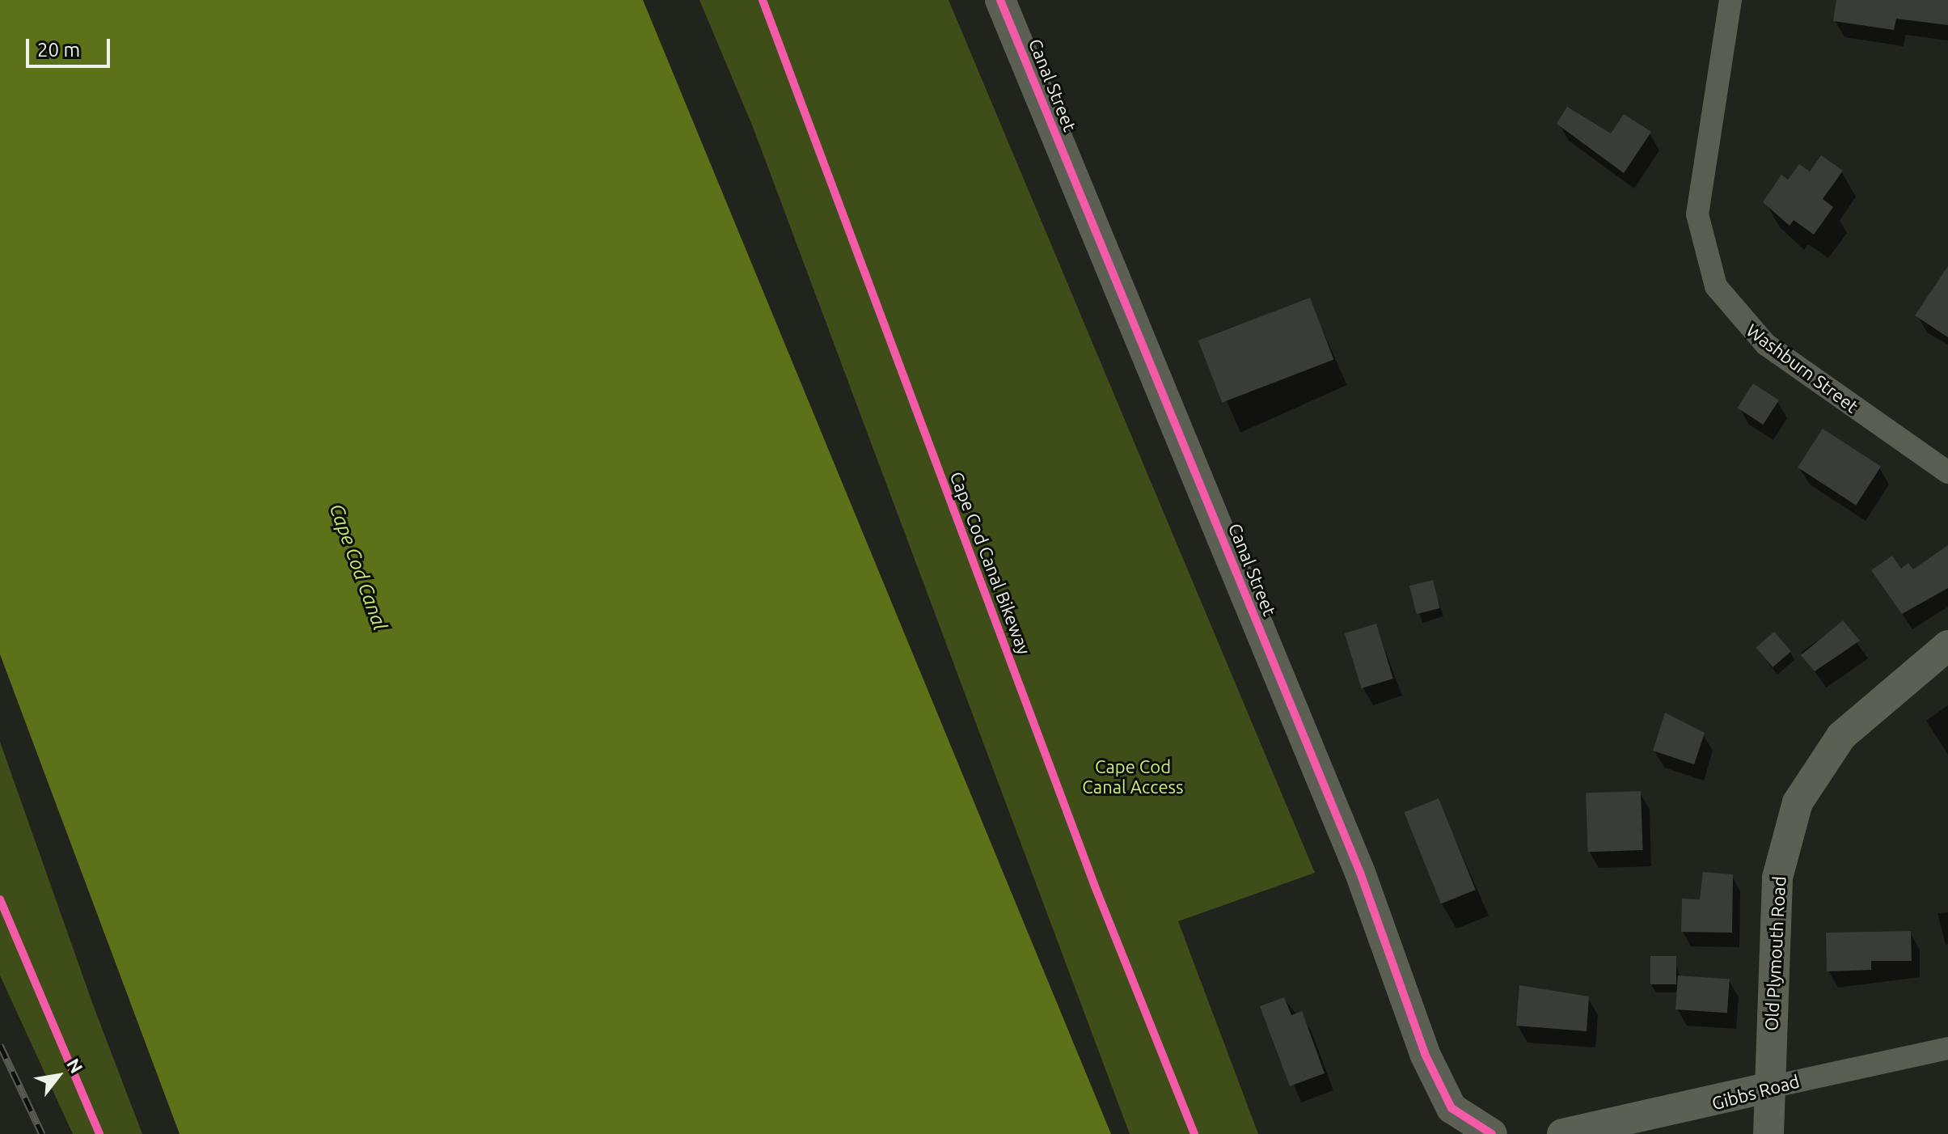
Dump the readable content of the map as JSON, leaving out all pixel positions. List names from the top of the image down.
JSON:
{
  "streets": {
    "street": [
      "Canal Street",
      "Washburn Street",
      "Old Plymouth Road",
      "Gibbs Road"
    ],
    "cycle path": ["Cape Cod Canal Bikeway"]
  },
  "crossings": [
    ["Old Plymouth Road", "Gibbs Road"]
  ],
  "water": ["Cape Cod Canal"],
  "parks": ["Cape Cod Canal Access"],
  "scale_bar": "20 m",
  "north": "top right"
}
